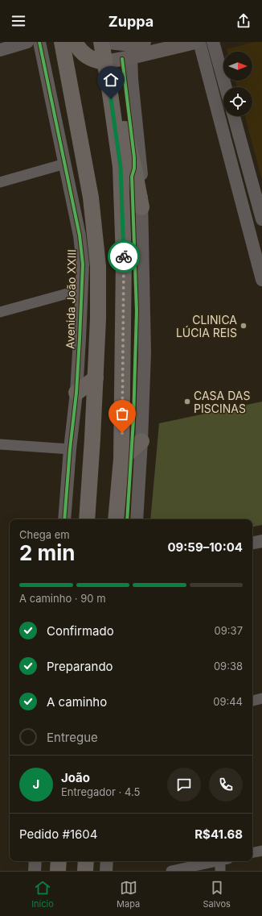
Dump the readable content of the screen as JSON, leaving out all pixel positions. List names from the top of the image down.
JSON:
{
  "streets": {
    "street": ["Avenida João XXIII"]
  },
  "places": ["CLINICA LÚCIA REIS", "CASA DAS PISCINAS"],
  "north": "right",
  "page": {
    "header": "Zuppa",
    "heading": ["2 min", "Chega em", "09:59–10:04"],
    "panel": [
      "João",
      "Entregador · 4.5",
      "Pedido #1604",
      "R$41.68"
    ],
    "bar": "A caminho · 90 m",
    "list": [
      ["Confirmado", "09:37"],
      ["Preparando", "09:38"],
      ["A caminho", "09:44"],
      "Entregue"
    ],
    "round": "J",
    "tabs": ["Início", "Mapa", "Salvos"]
  }
}
